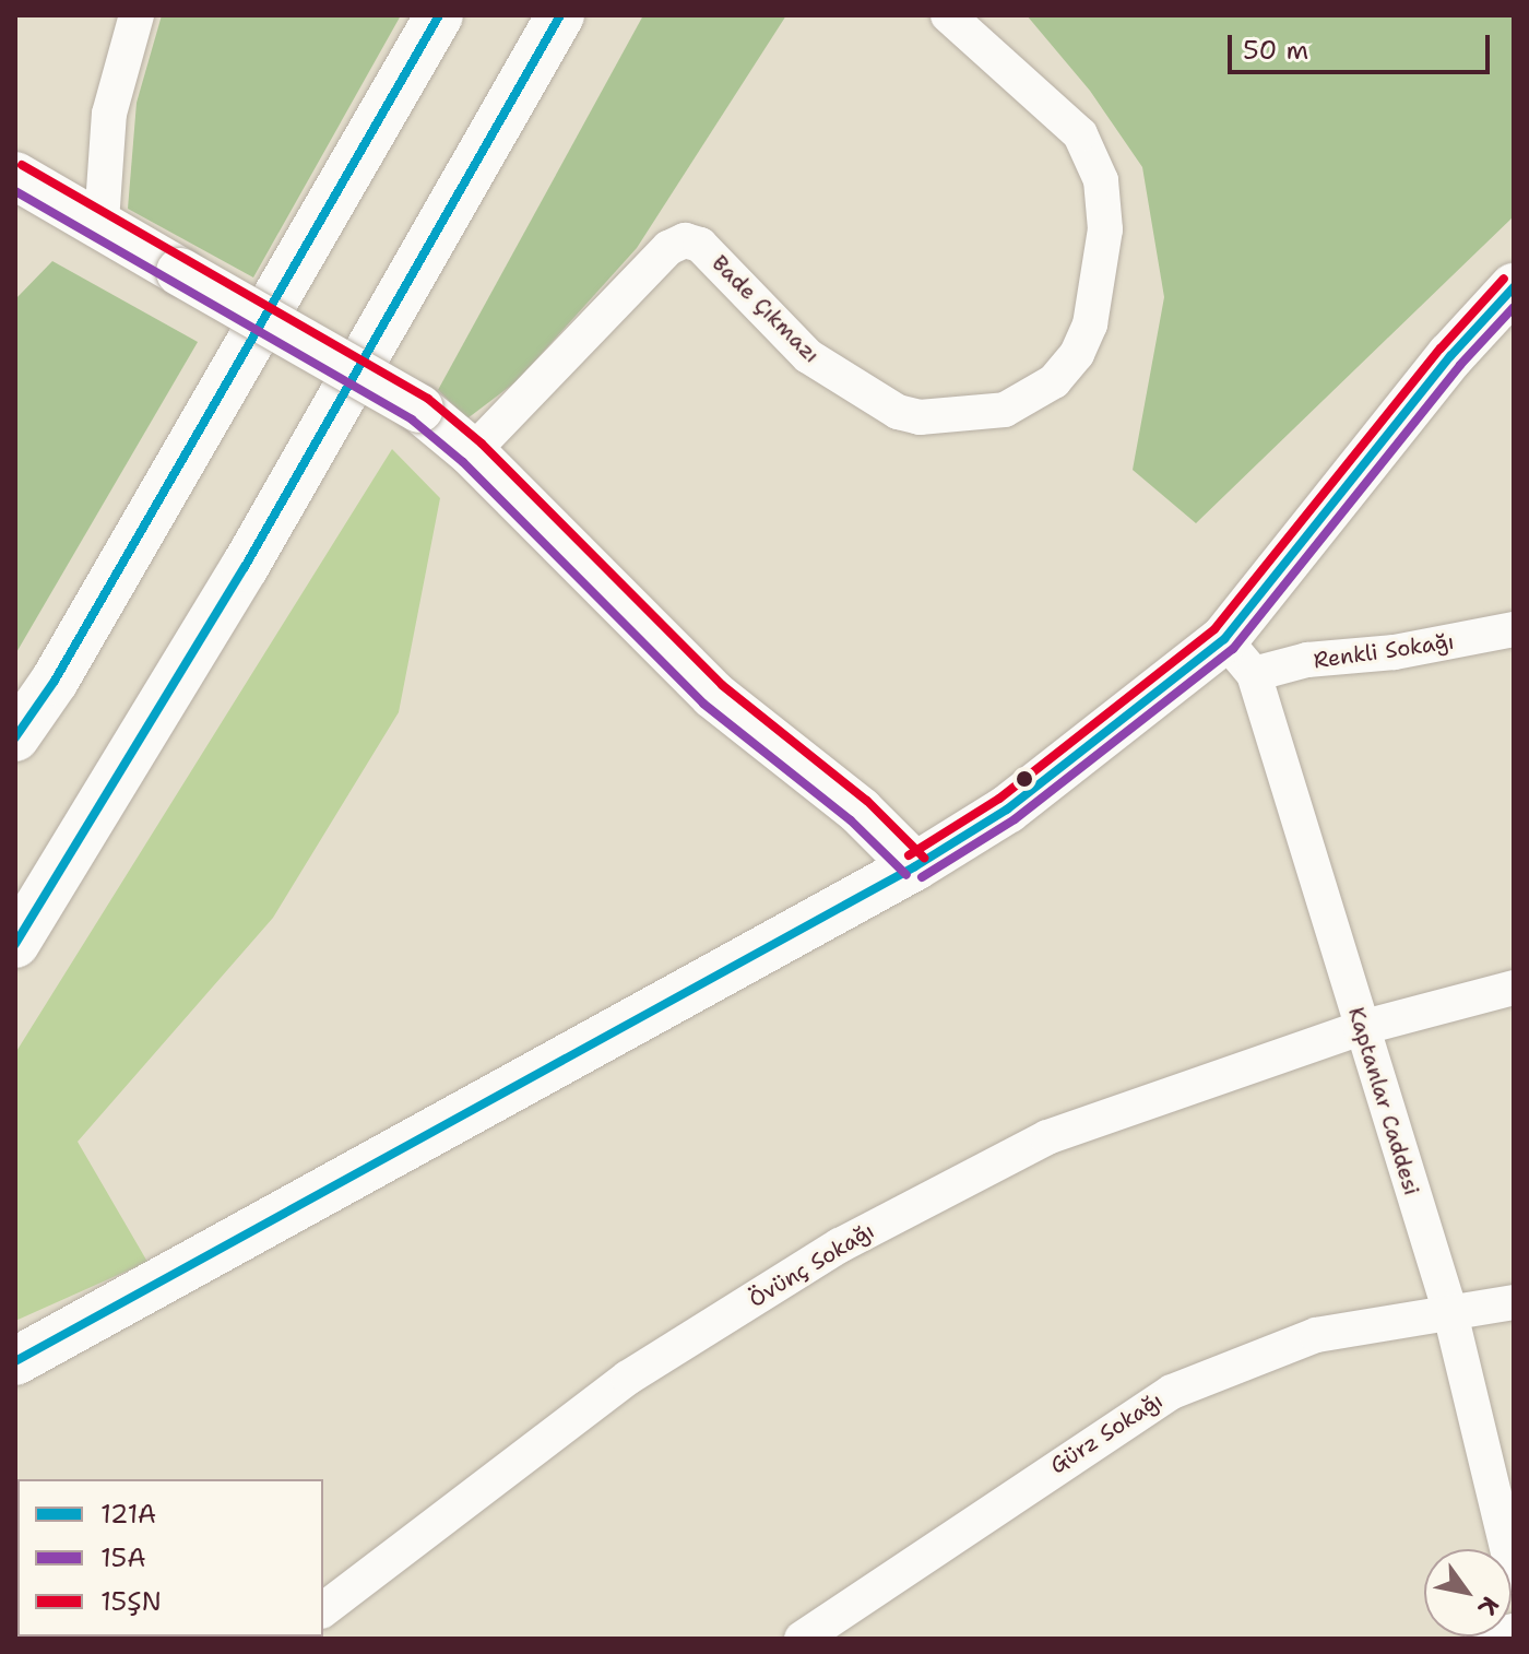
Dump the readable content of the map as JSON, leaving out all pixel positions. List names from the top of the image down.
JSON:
{
  "streets": {
    "street": [
      "Bade Çıkmazı",
      "Renkli Sokağı",
      "Kaptanlar Caddesi",
      "Övünç Sokağı",
      "Gürz Sokağı"
    ]
  },
  "crossings": [
    ["Renkli Sokağı", "Kaptanlar Caddesi"],
    ["Kaptanlar Caddesi", "Övünç Sokağı"],
    ["Kaptanlar Caddesi", "Gürz Sokağı"]
  ],
  "lines": ["transit line 121A", "transit line 15ŞN", "transit line 15A"],
  "legend": ["121A", "15A", "15ŞN"],
  "scale_bar": "50 m",
  "north": "bottom right"
}
